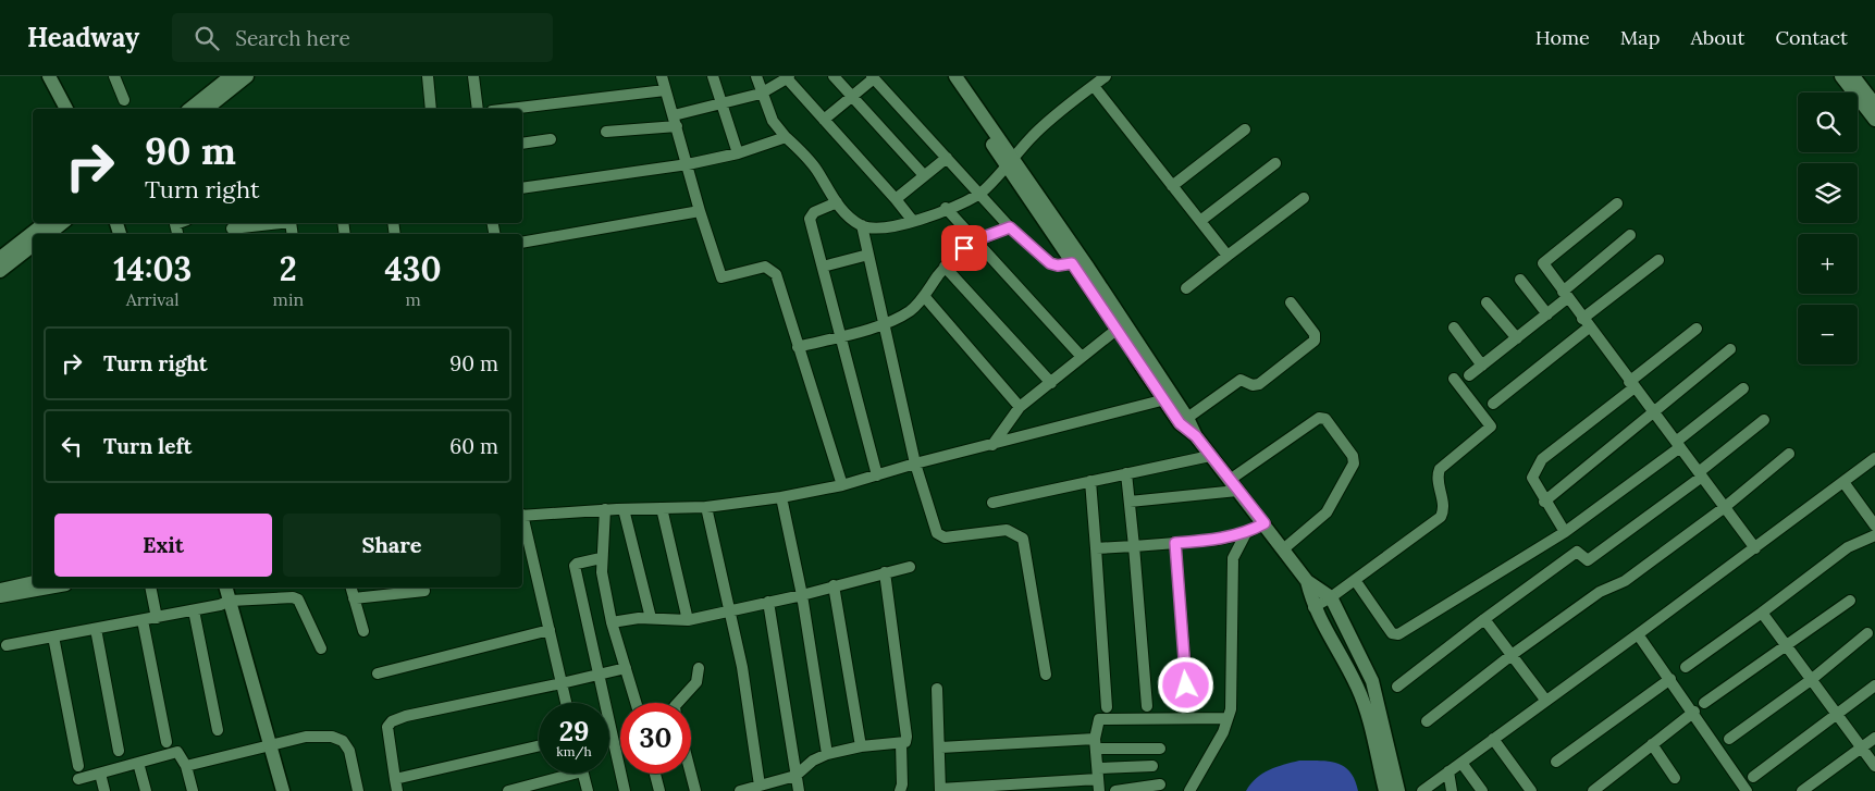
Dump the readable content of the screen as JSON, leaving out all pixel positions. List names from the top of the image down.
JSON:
{
  "page": {
    "header": "Headway",
    "search": "Search here",
    "nav": [
      "Home",
      "Map",
      "About",
      "Contact"
    ],
    "map_buttons": ["+", "−"],
    "turn": ["90 m", "Turn right"],
    "eta": [
      "14:03",
      "Arrival",
      "2",
      "min",
      "430",
      "m"
    ],
    "list": [
      {
        "name": "Turn right",
        "value": "90 m"
      },
      {
        "name": "Turn left",
        "value": "60 m"
      }
    ],
    "buttons": ["Exit", "Share"],
    "speed": "29 km/h",
    "limit": "30"
  }
}
